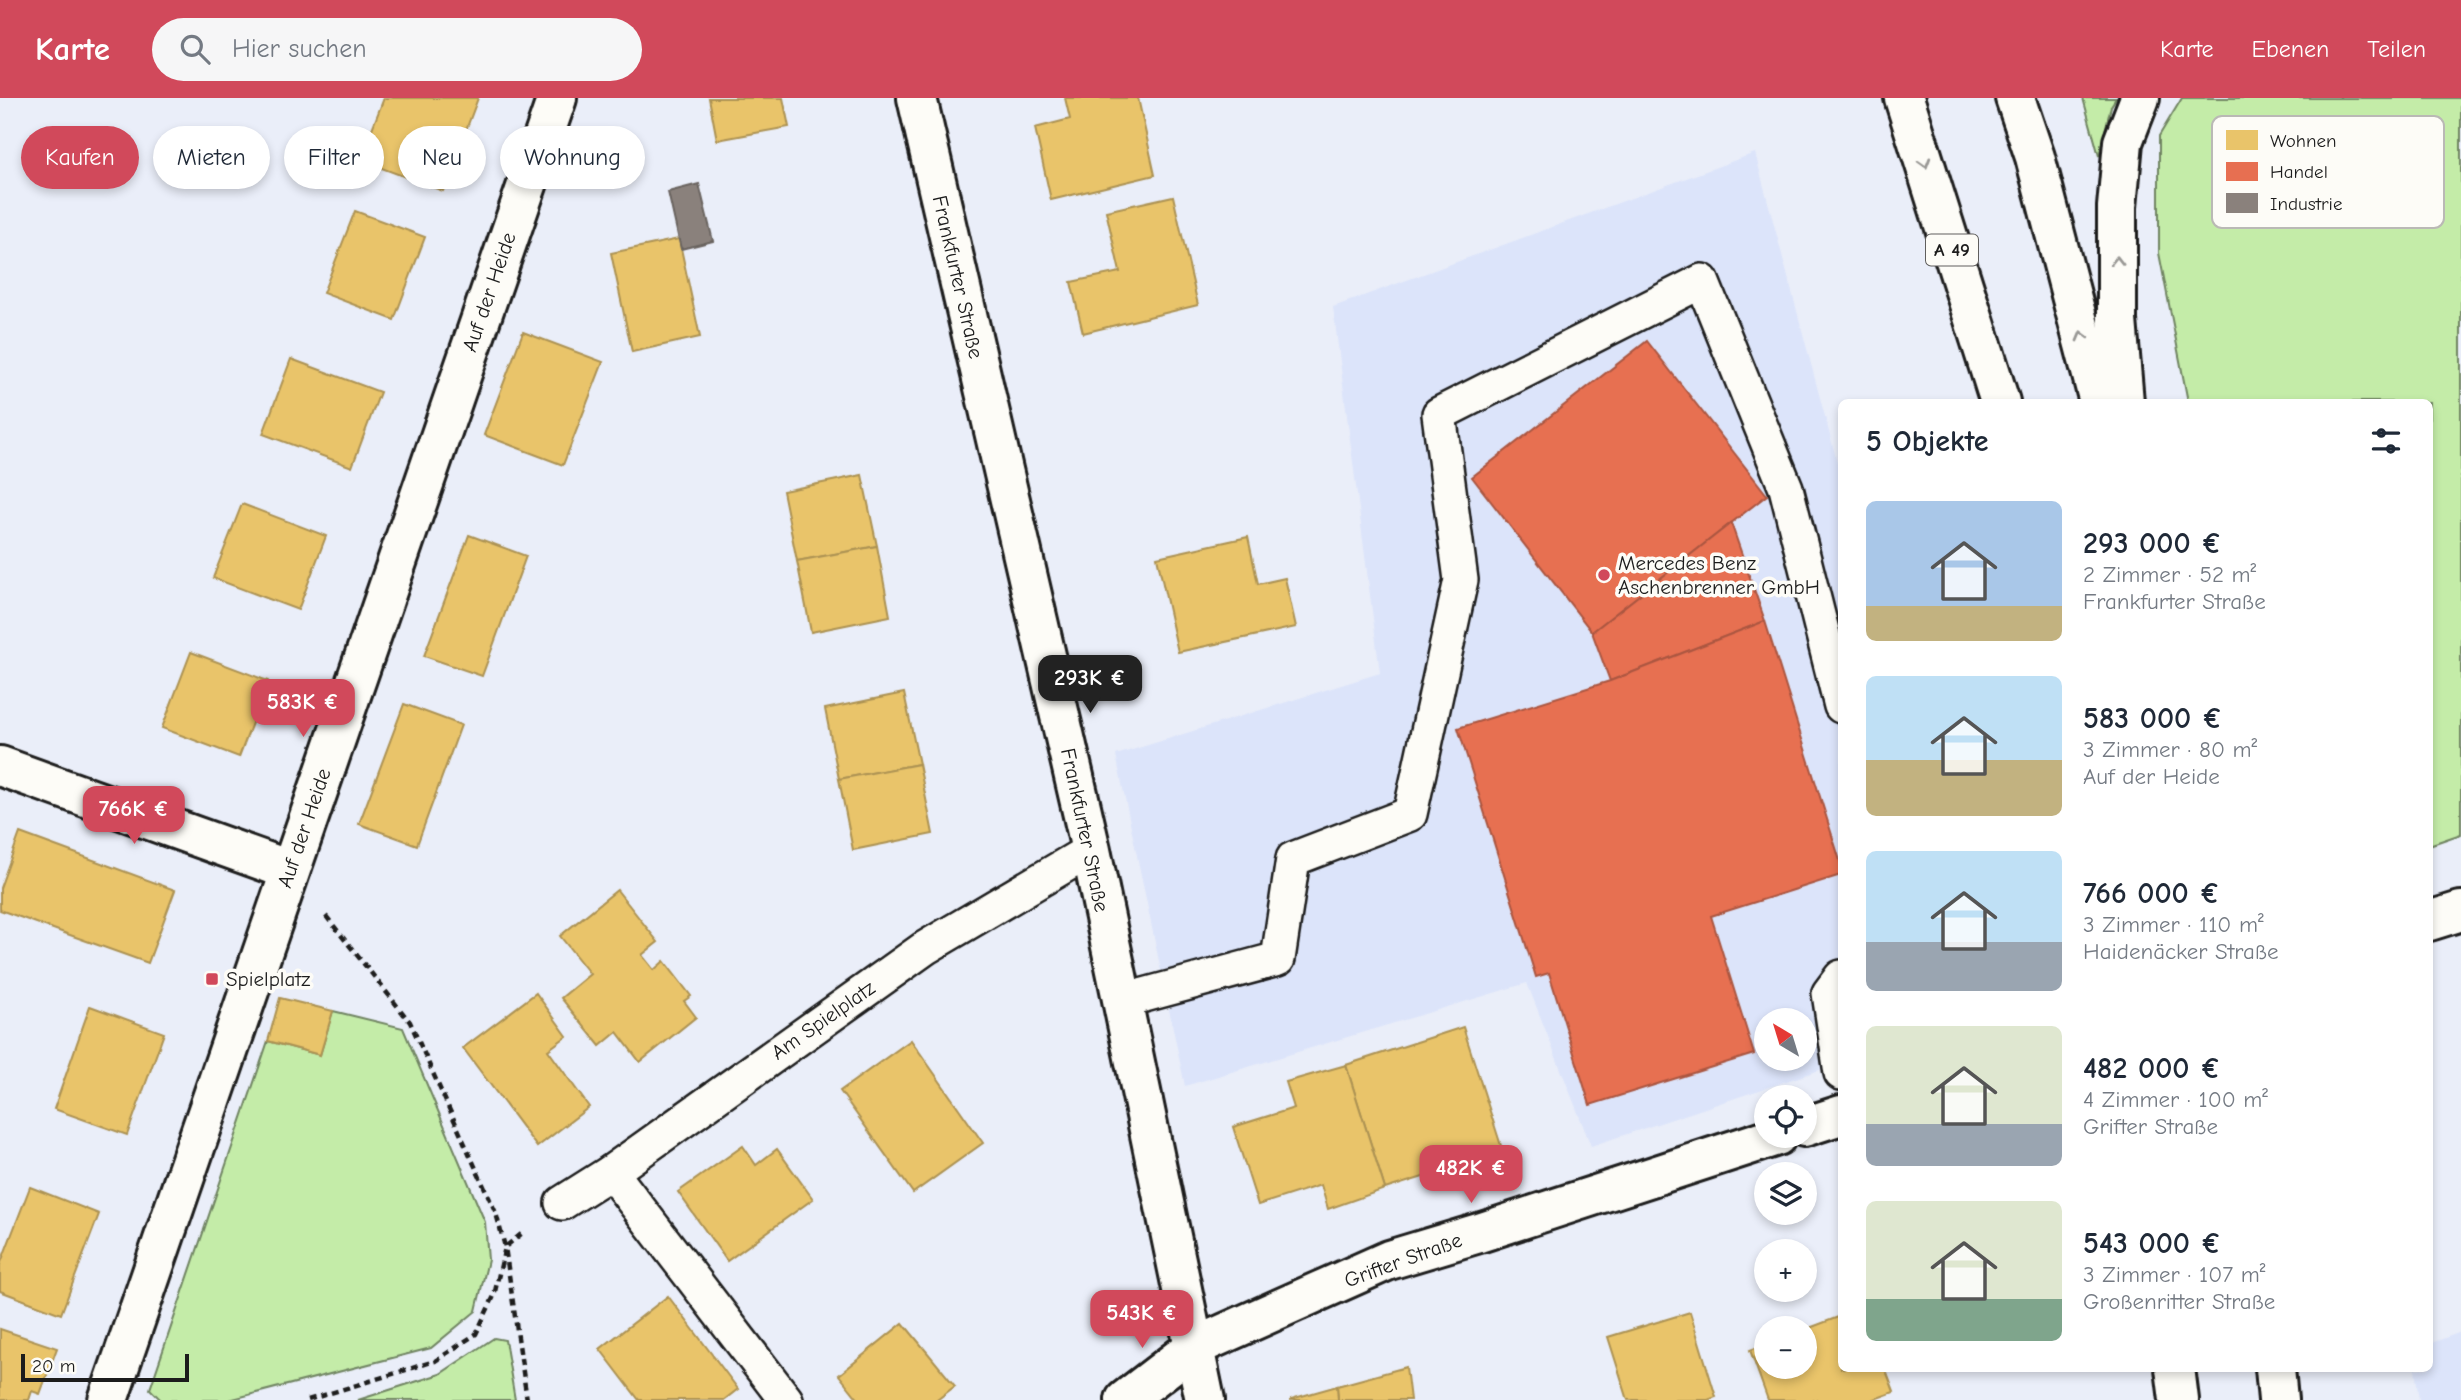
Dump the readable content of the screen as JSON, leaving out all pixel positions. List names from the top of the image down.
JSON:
{
  "streets": {
    "main road": [
      "A 49",
      "Frankfurter Straße",
      "Auf der Heide",
      "Grifter Straße"
    ],
    "lane": ["Am Spielplatz"]
  },
  "crossings": [
    ["Frankfurter Straße", "Am Spielplatz"],
    ["Frankfurter Straße", "Grifter Straße"]
  ],
  "places": {
    "other": ["Mercedes Benz Aschenbrenner GmbH"],
    "transit": ["Spielplatz"]
  },
  "legend": ["Wohnen", "Handel", "Industrie"],
  "scale_bar": "20 m",
  "north": "top left",
  "page": {
    "header": "Karte",
    "search": "Hier suchen",
    "nav": ["Karte", "Ebenen", "Teilen"],
    "chip": [
      "Kaufen",
      "Mieten",
      "Filter",
      "Neu",
      "Wohnung"
    ],
    "heading": "5 Objekte",
    "list": [
      {
        "name": "293 000 €",
        "note": "2 Zimmer · 52 m² · Frankfurter Straße"
      },
      {
        "name": "583 000 €",
        "note": "3 Zimmer · 80 m² · Auf der Heide"
      },
      {
        "name": "766 000 €",
        "note": "3 Zimmer · 110 m² · Haidenäcker Straße"
      },
      {
        "name": "482 000 €",
        "note": "4 Zimmer · 100 m² · Grifter Straße"
      },
      {
        "name": "543 000 €",
        "note": "3 Zimmer · 107 m² · Großenritter Straße"
      }
    ],
    "price": [
      "293K €",
      "583K €",
      "766K €",
      "482K €",
      "543K €"
    ],
    "map_buttons": ["+", "−"],
    "scale": "20 m"
  }
}
